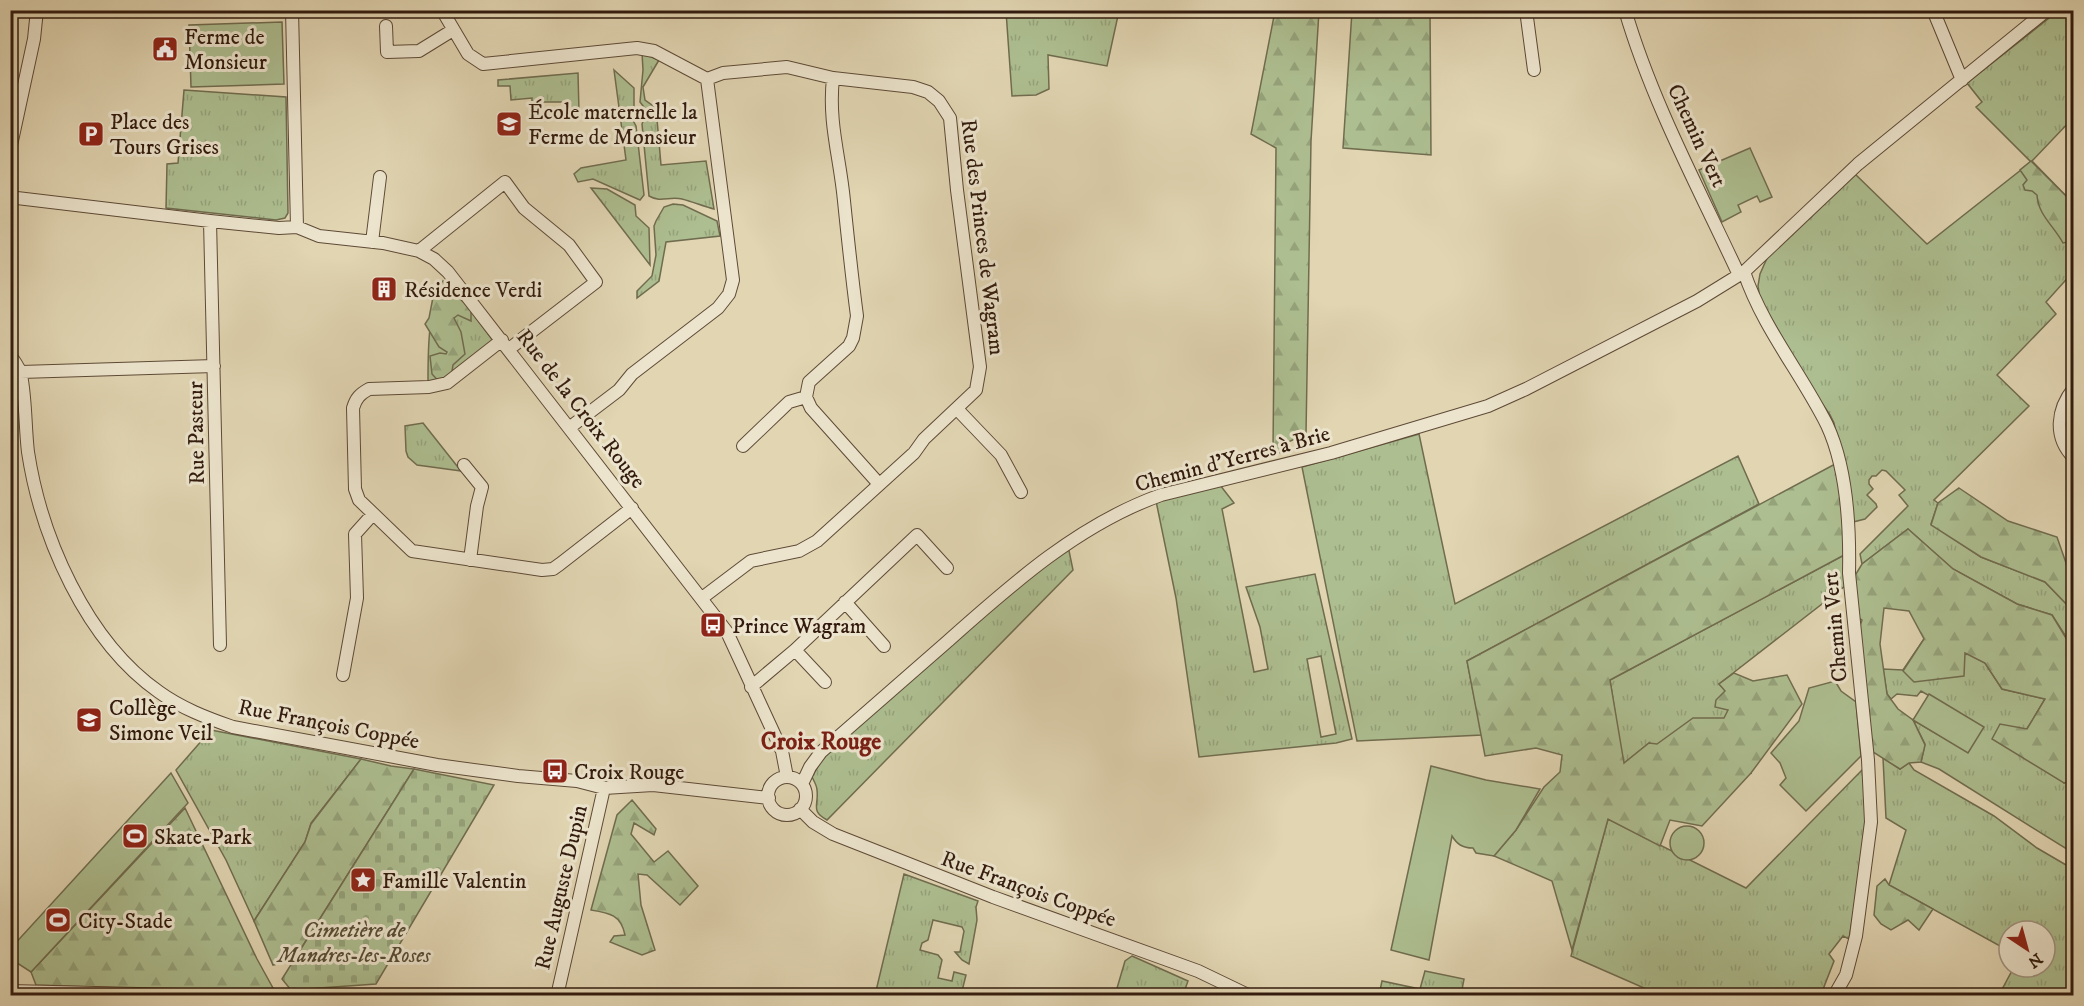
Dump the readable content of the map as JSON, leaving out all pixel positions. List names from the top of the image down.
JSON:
{
  "streets": {
    "street": [
      "Chemin Vert",
      "Rue des Princes de Wagram",
      "Rue de la Croix Rouge",
      "Rue Pasteur",
      "Chemin d'Yerres à Brie",
      "Rue François Coppée",
      "Rue Auguste Dupin"
    ]
  },
  "crossings": [
    ["Chemin Vert", "Chemin d'Yerres à Brie"],
    ["Rue des Princes de Wagram", "Rue de la Croix Rouge"],
    ["Rue de la Croix Rouge", "Chemin d'Yerres à Brie"],
    ["Rue de la Croix Rouge", "Rue François Coppée"],
    ["Chemin d'Yerres à Brie", "Rue François Coppée"],
    ["Rue François Coppée", "Rue Auguste Dupin"]
  ],
  "districts": ["Croix Rouge"],
  "parks": ["Cimetière de Mandres-les-Roses"],
  "places": {
    "public building": ["Ferme de Monsieur"],
    "school or university": ["École maternelle la Ferme de Monsieur", "Collège Simone Veil"],
    "parking": ["Place des Tours Grises"],
    "building": ["Résidence Verdi"],
    "bus stop": ["Prince Wagram", "Croix Rouge"],
    "sports": ["Skate-Park", "City-Stade"],
    "place": ["Famille Valentin"]
  },
  "north": "bottom right"
}
